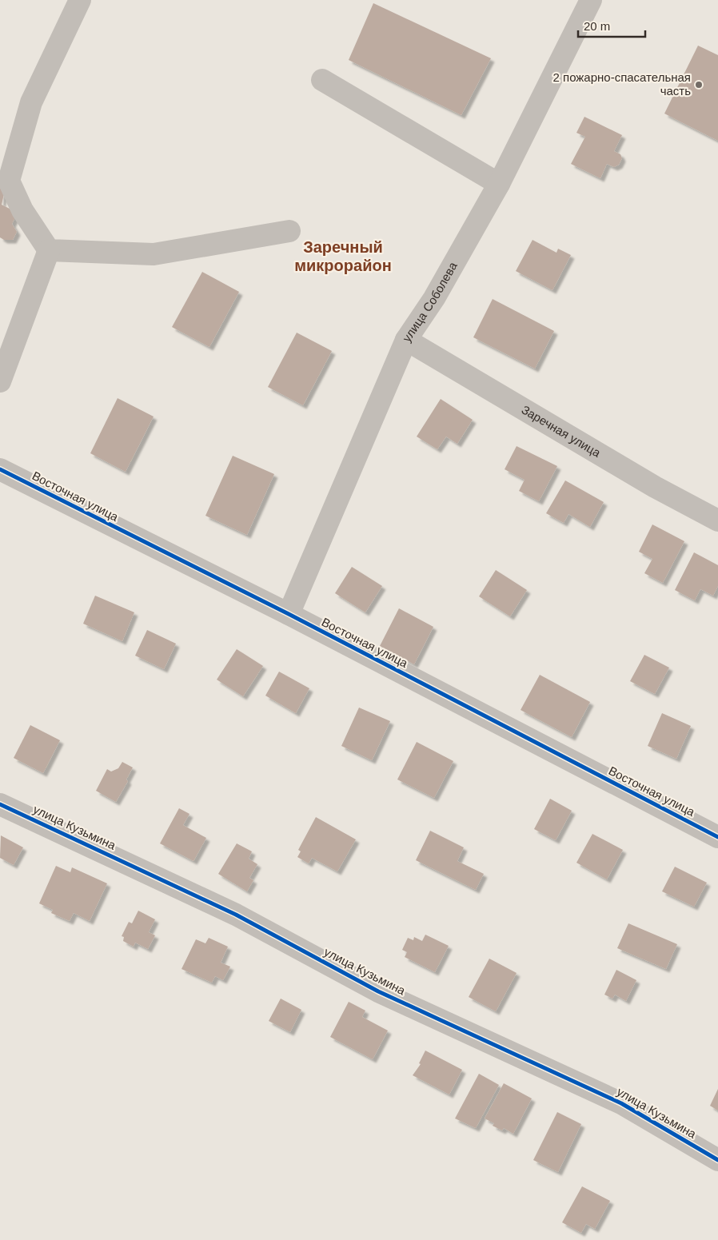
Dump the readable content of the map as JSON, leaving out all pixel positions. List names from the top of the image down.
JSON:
{
  "streets": {
    "street": [
      "улица Соболева",
      "Заречная улица",
      "Восточная улица",
      "улица Кузьмина"
    ]
  },
  "crossings": [
    ["улица Соболева", "Заречная улица"],
    ["улица Соболева", "Восточная улица"]
  ],
  "districts": ["Заречный микрорайон"],
  "places": ["2 пожарно-спасательная часть"],
  "scale_bar": "20 m"
}
